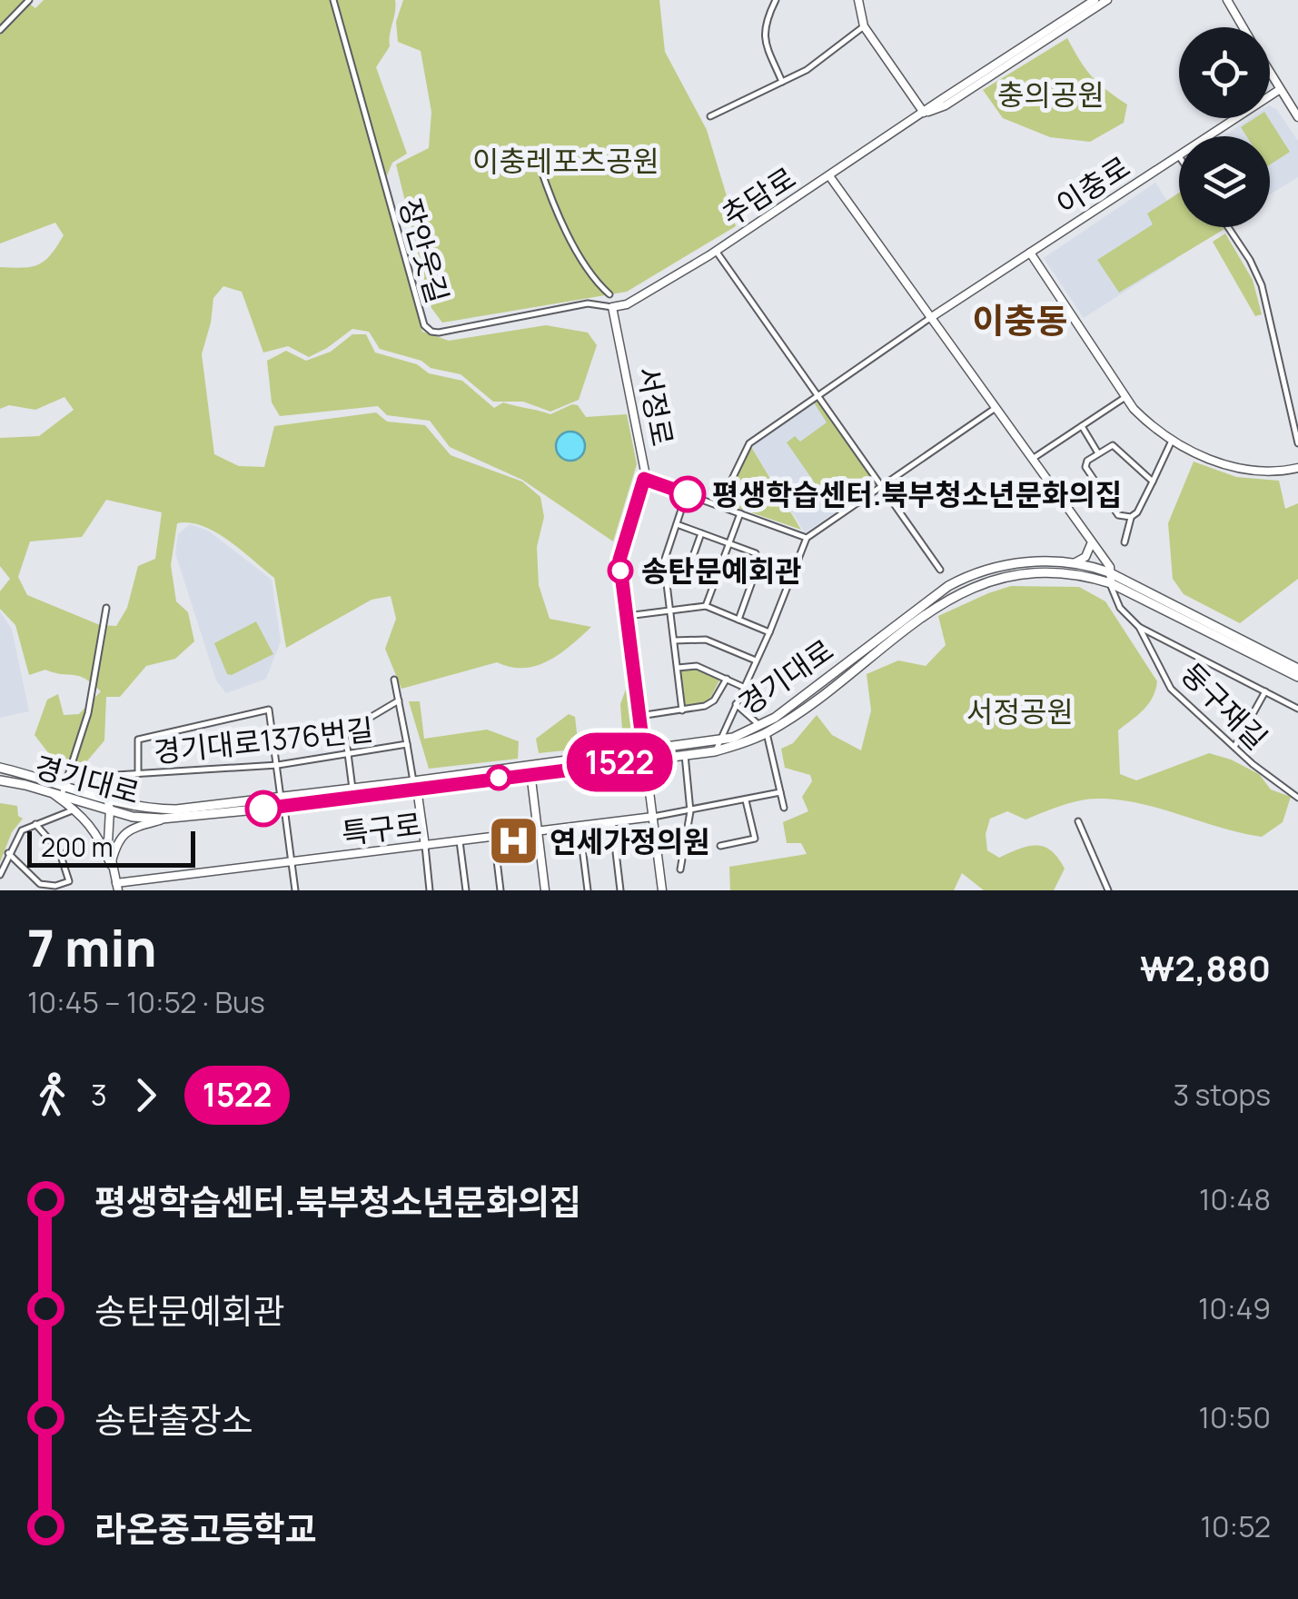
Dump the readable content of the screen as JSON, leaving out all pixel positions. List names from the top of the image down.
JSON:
{
  "streets": {
    "main road": ["경기대로"],
    "street": [
      "이충로",
      "추담로",
      "장안웃길",
      "서정로",
      "둥구재길",
      "경기대로1376번길",
      "특구로"
    ]
  },
  "crossings": [
    ["추담로", "장안웃길"],
    ["추담로", "서정로"],
    ["장안웃길", "서정로"],
    ["서정로", "경기대로"],
    ["서정로", "특구로"],
    ["경기대로", "둥구재길"],
    ["경기대로", "경기대로1376번길"]
  ],
  "districts": ["이충동"],
  "parks": ["충의공원", "이충레포츠공원", "서정공원"],
  "places": {
    "other": ["평생학습센터.북부청소년문화의집", "송탄문예회관"],
    "hospital": ["연세가정의원"]
  },
  "lines": ["bus line 1522"],
  "scale_bar": "200 m",
  "page": {
    "on_map": "1522",
    "scale": "200 m",
    "heading": ["7 min", "10:45 – 10:52 · Bus", "₩2,880"],
    "legs": ["3", "1522", "3 stops"],
    "list": [
      {
        "name": "평생학습센터.북부청소년문화의집",
        "value": "10:48"
      },
      {
        "name": "송탄문예회관",
        "value": "10:49"
      },
      {
        "name": "송탄출장소",
        "value": "10:50"
      },
      {
        "name": "라온중고등학교",
        "value": "10:52"
      }
    ]
  }
}
